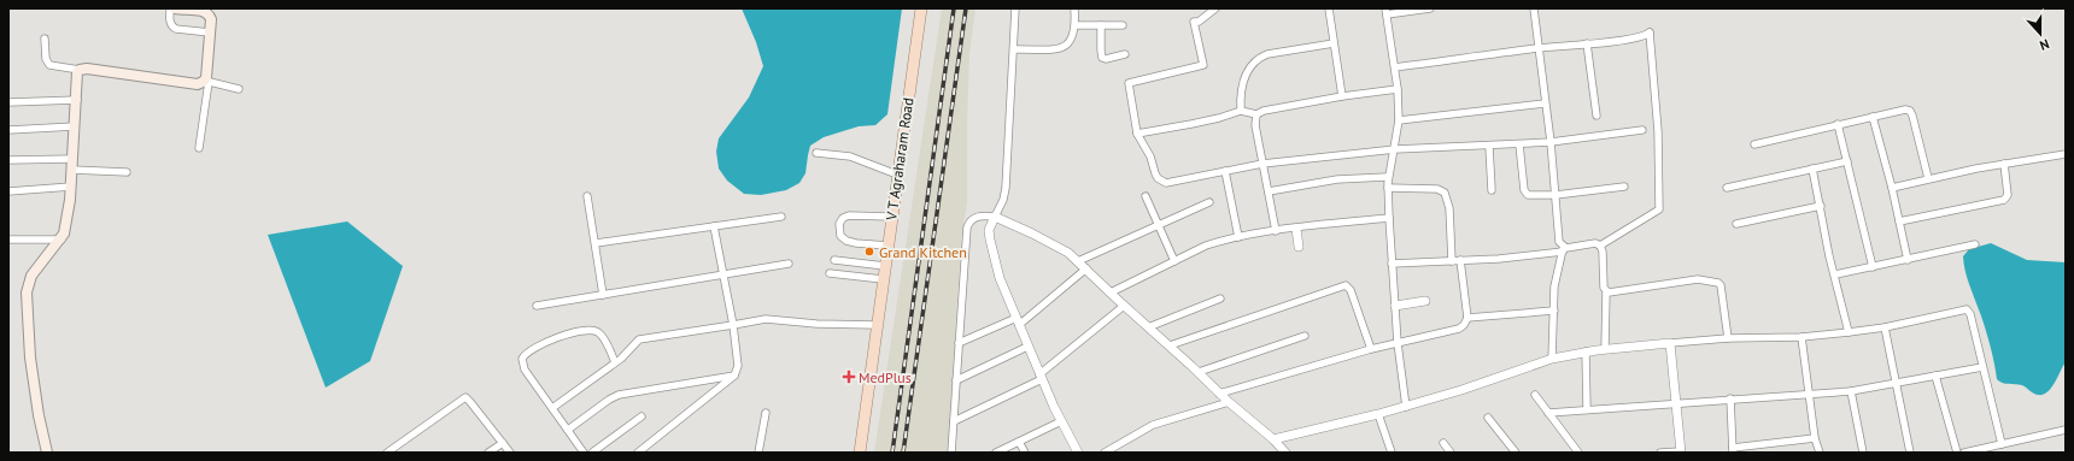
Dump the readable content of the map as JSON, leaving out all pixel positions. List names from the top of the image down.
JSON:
{
  "streets": {
    "main road": ["V T Agraharam Road"]
  },
  "places": {
    "other": ["Grand Kitchen"],
    "health": ["MedPlus"]
  },
  "north": "bottom"
}
